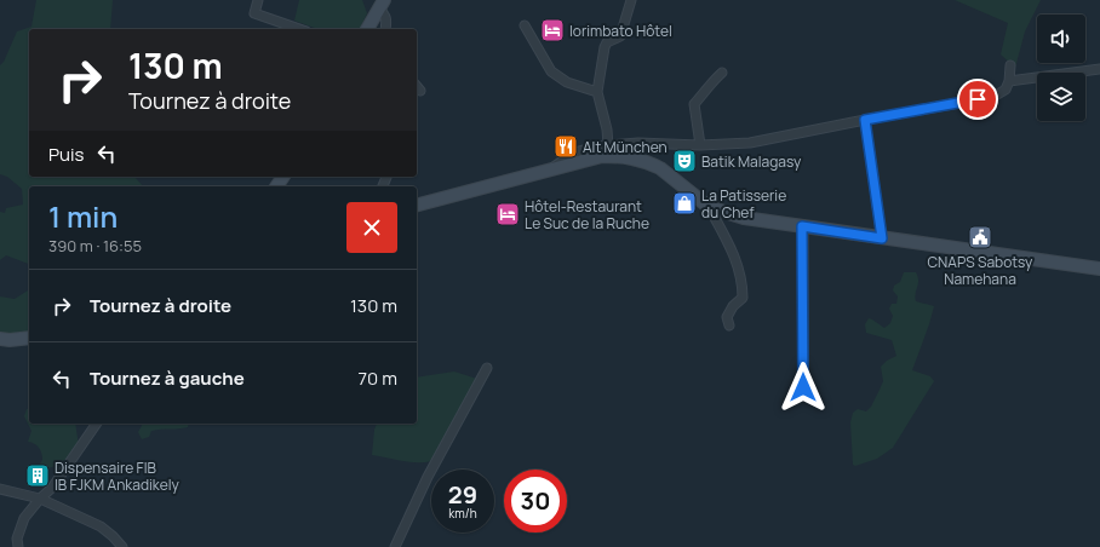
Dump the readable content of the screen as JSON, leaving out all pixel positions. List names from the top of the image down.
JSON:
{
  "places": {
    "hotel": ["Iorimbato Hôtel", "Hôtel-Restaurant Le Suc de la Ruche"],
    "restaurant": ["Alt München"],
    "theatre": ["Batik Malagasy"],
    "shop": ["La Patisserie du Chef"],
    "public building": ["CNAPS Sabotsy Namehana"],
    "building": ["Dispensaire FIB IB FJKM Ankadikely"]
  },
  "page": {
    "turn": ["130 m", "Tournez à droite"],
    "then": "Puis",
    "heading": ["1 min", "390 m · 16:55"],
    "list": [
      {
        "name": "Tournez à droite",
        "value": "130 m"
      },
      {
        "name": "Tournez à gauche",
        "value": "70 m"
      }
    ],
    "speed": "29 km/h",
    "limit": "30"
  }
}
